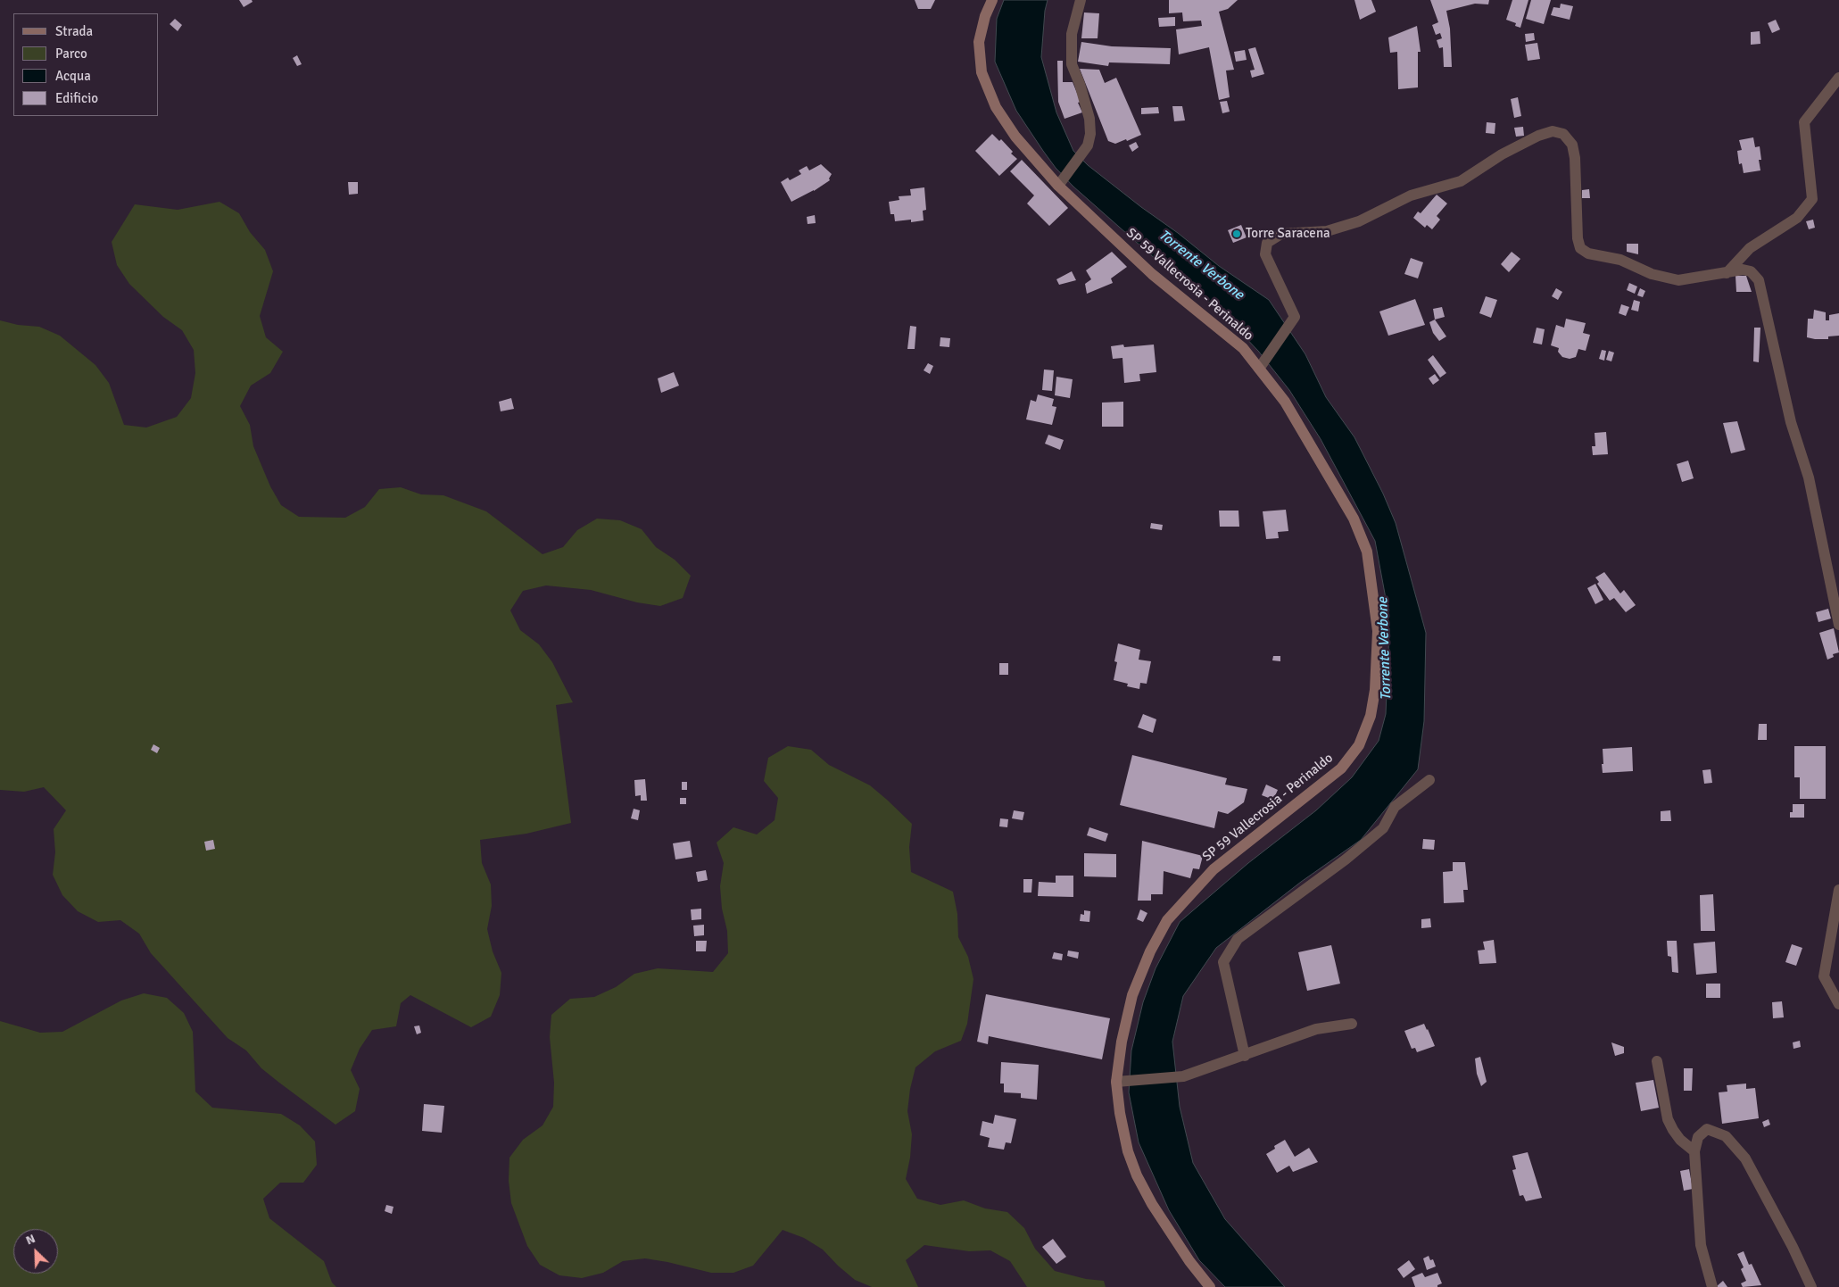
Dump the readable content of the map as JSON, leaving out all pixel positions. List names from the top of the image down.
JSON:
{
  "streets": {
    "main road": ["SP 59 Vallecrosia - Perinaldo"]
  },
  "water": ["Torrente Verbone"],
  "places": ["Torre Saracena"],
  "legend": [
    "Strada",
    "Parco",
    "Acqua",
    "Edificio"
  ],
  "north": "top left"
}
